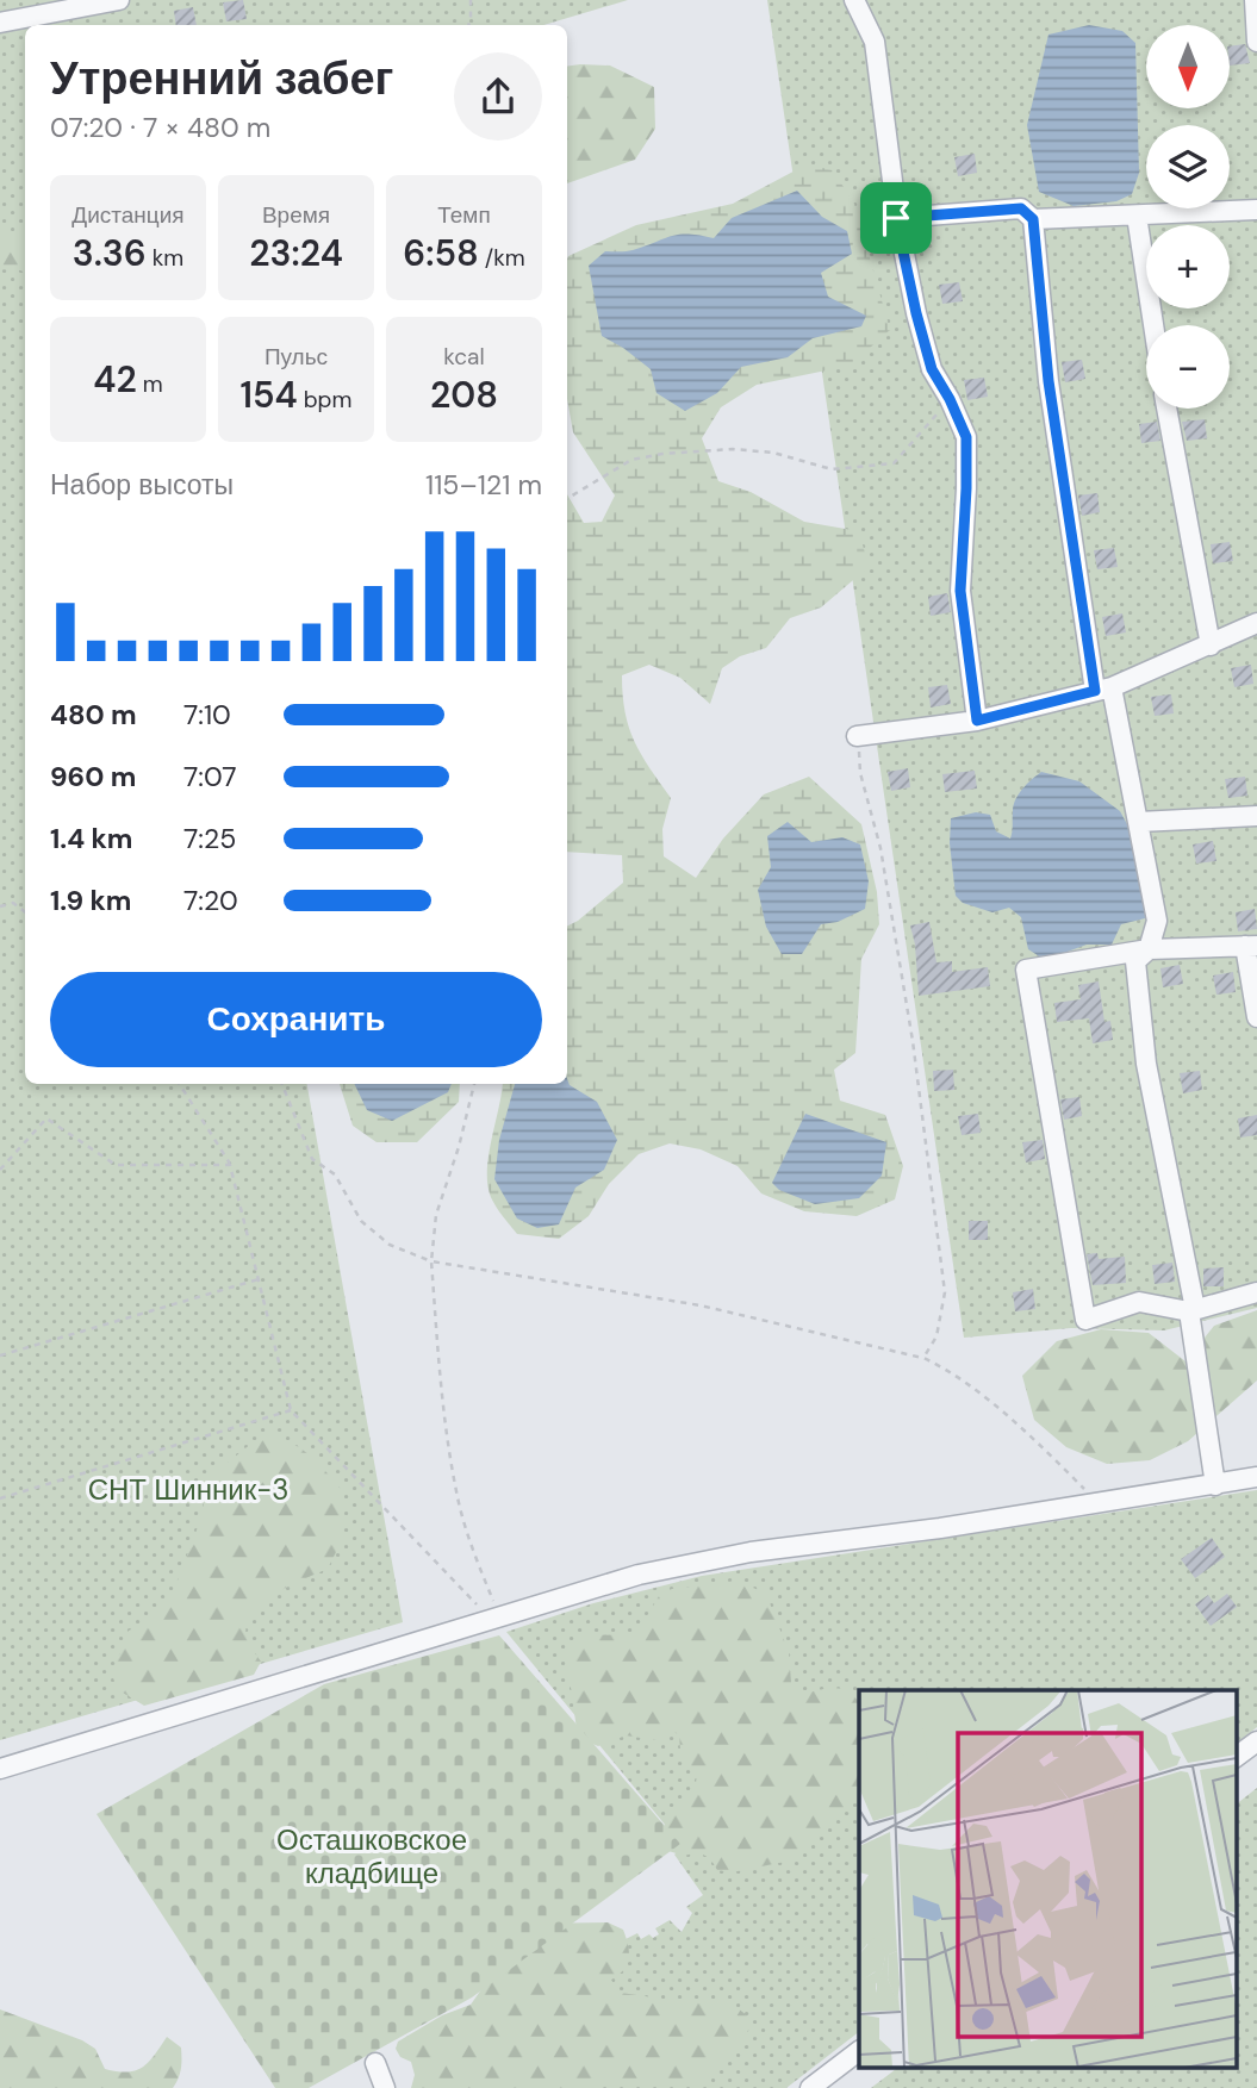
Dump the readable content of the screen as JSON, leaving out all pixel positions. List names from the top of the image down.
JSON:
{
  "parks": ["СНТ Шинник-3", "Осташковское кладбище"],
  "north": "bottom",
  "page": {
    "map_buttons": ["+", "−"],
    "heading": ["Утренний забег", "07:20 · 7 × 480 m"],
    "stats": [
      ["Дистанция", "3.36 km"],
      ["Время", "23:24"],
      ["Темп", "6:58 /km"],
      ["42 m"],
      ["Пульс", "154 bpm"],
      ["kcal", "208"]
    ],
    "chart": ["Набор высоты", "115–121 m"],
    "list": [
      {
        "name": "480 m",
        "note": "7:10"
      },
      {
        "name": "960 m",
        "note": "7:07"
      },
      {
        "name": "1.4 km",
        "note": "7:25"
      },
      {
        "name": "1.9 km",
        "note": "7:20"
      }
    ],
    "buttons": "Сохранить"
  }
}
